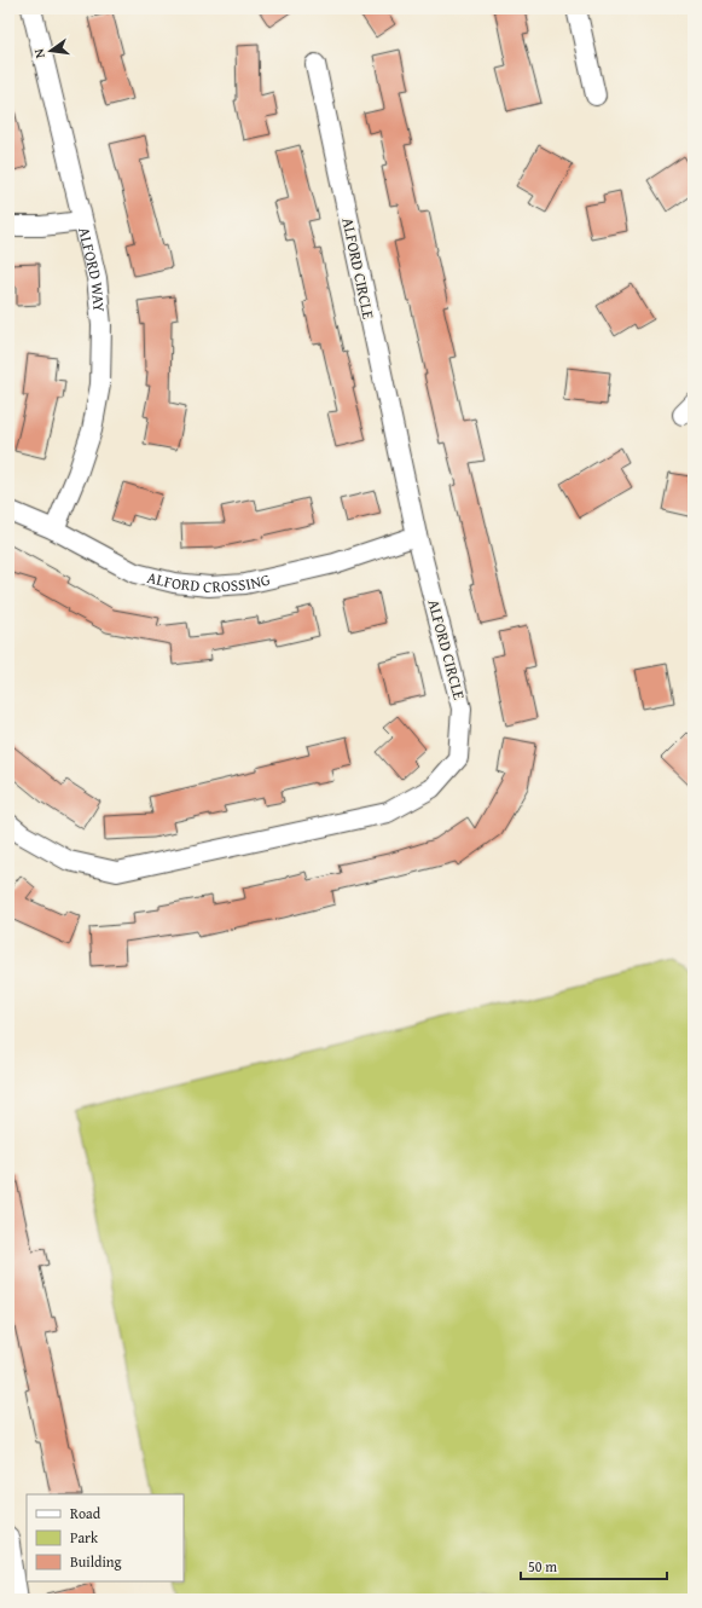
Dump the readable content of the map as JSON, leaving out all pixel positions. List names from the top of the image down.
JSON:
{
  "streets": {
    "street": ["ALFORD CIRCLE", "ALFORD WAY", "ALFORD CROSSING"]
  },
  "crossings": [
    ["ALFORD CIRCLE", "ALFORD CROSSING"],
    ["ALFORD WAY", "ALFORD CROSSING"]
  ],
  "legend": ["Road", "Park", "Building"],
  "scale_bar": "50 m",
  "north": "left"
}
